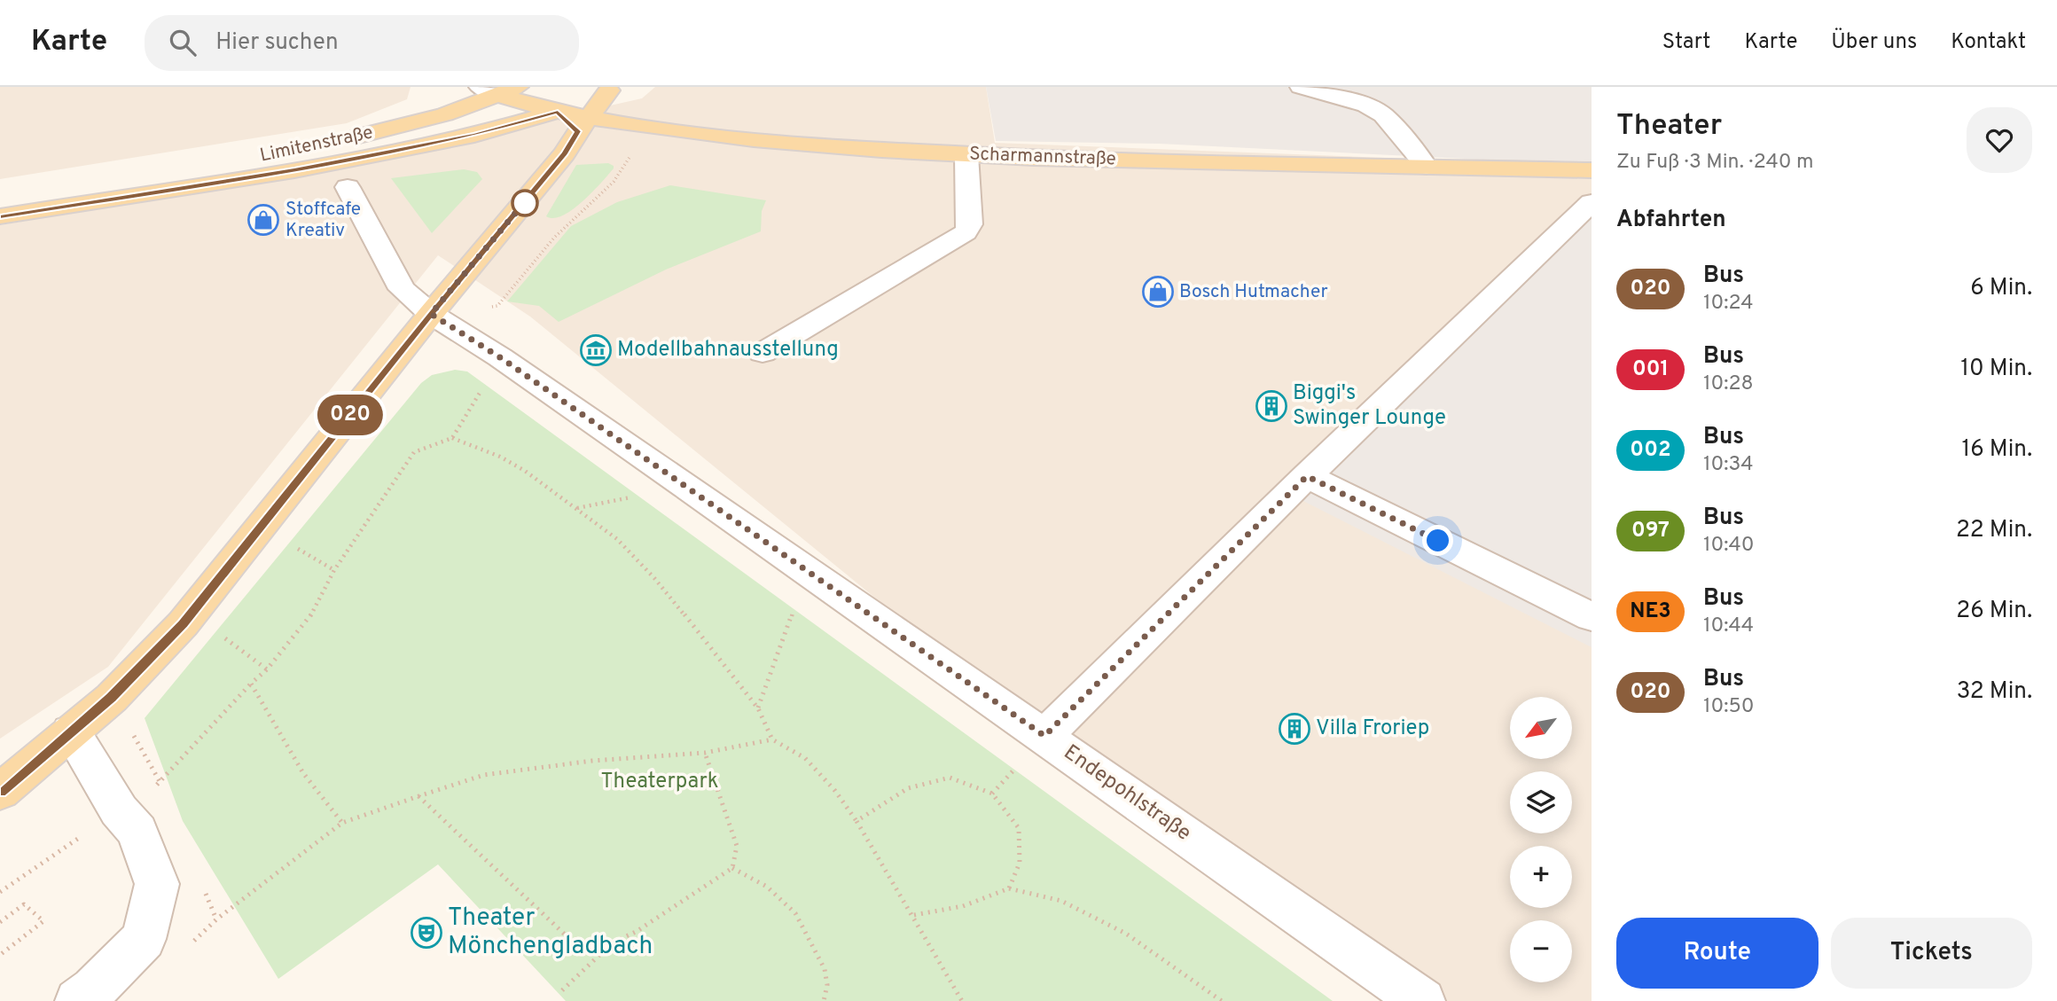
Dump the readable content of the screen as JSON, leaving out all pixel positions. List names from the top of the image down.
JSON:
{
  "streets": {
    "main road": ["Limitenstraße", "Scharmannstraße"],
    "street": ["Endepohlstraße"]
  },
  "crossings": [
    ["Limitenstraße", "Scharmannstraße"]
  ],
  "parks": ["Theaterpark"],
  "places": {
    "shop": ["Stoffcafe Kreativ", "Bosch Hutmacher"],
    "museum": ["Modellbahnausstellung"],
    "building": ["Biggi's Swinger Lounge", "Villa Froriep"],
    "theatre": ["Theater Mönchengladbach"]
  },
  "lines": ["bus line 020"],
  "north": "bottom left",
  "page": {
    "header": "Karte",
    "search": "Hier suchen",
    "nav": [
      "Start",
      "Karte",
      "Über uns",
      "Kontakt"
    ],
    "on_map": "020",
    "heading": [
      ["Theater", "Zu Fuß · 3 Min. · 240 m"],
      "Abfahrten"
    ],
    "list": [
      {
        "mark": "020",
        "name": "Bus",
        "note": "10:24",
        "value": "6 Min."
      },
      {
        "mark": "001",
        "name": "Bus",
        "note": "10:28",
        "value": "10 Min."
      },
      {
        "mark": "002",
        "name": "Bus",
        "note": "10:34",
        "value": "16 Min."
      },
      {
        "mark": "097",
        "name": "Bus",
        "note": "10:40",
        "value": "22 Min."
      },
      {
        "mark": "NE3",
        "name": "Bus",
        "note": "10:44",
        "value": "26 Min."
      },
      {
        "mark": "020",
        "name": "Bus",
        "note": "10:50",
        "value": "32 Min."
      }
    ],
    "map_buttons": ["+", "−"],
    "buttons": ["Route", "Tickets"]
  }
}
